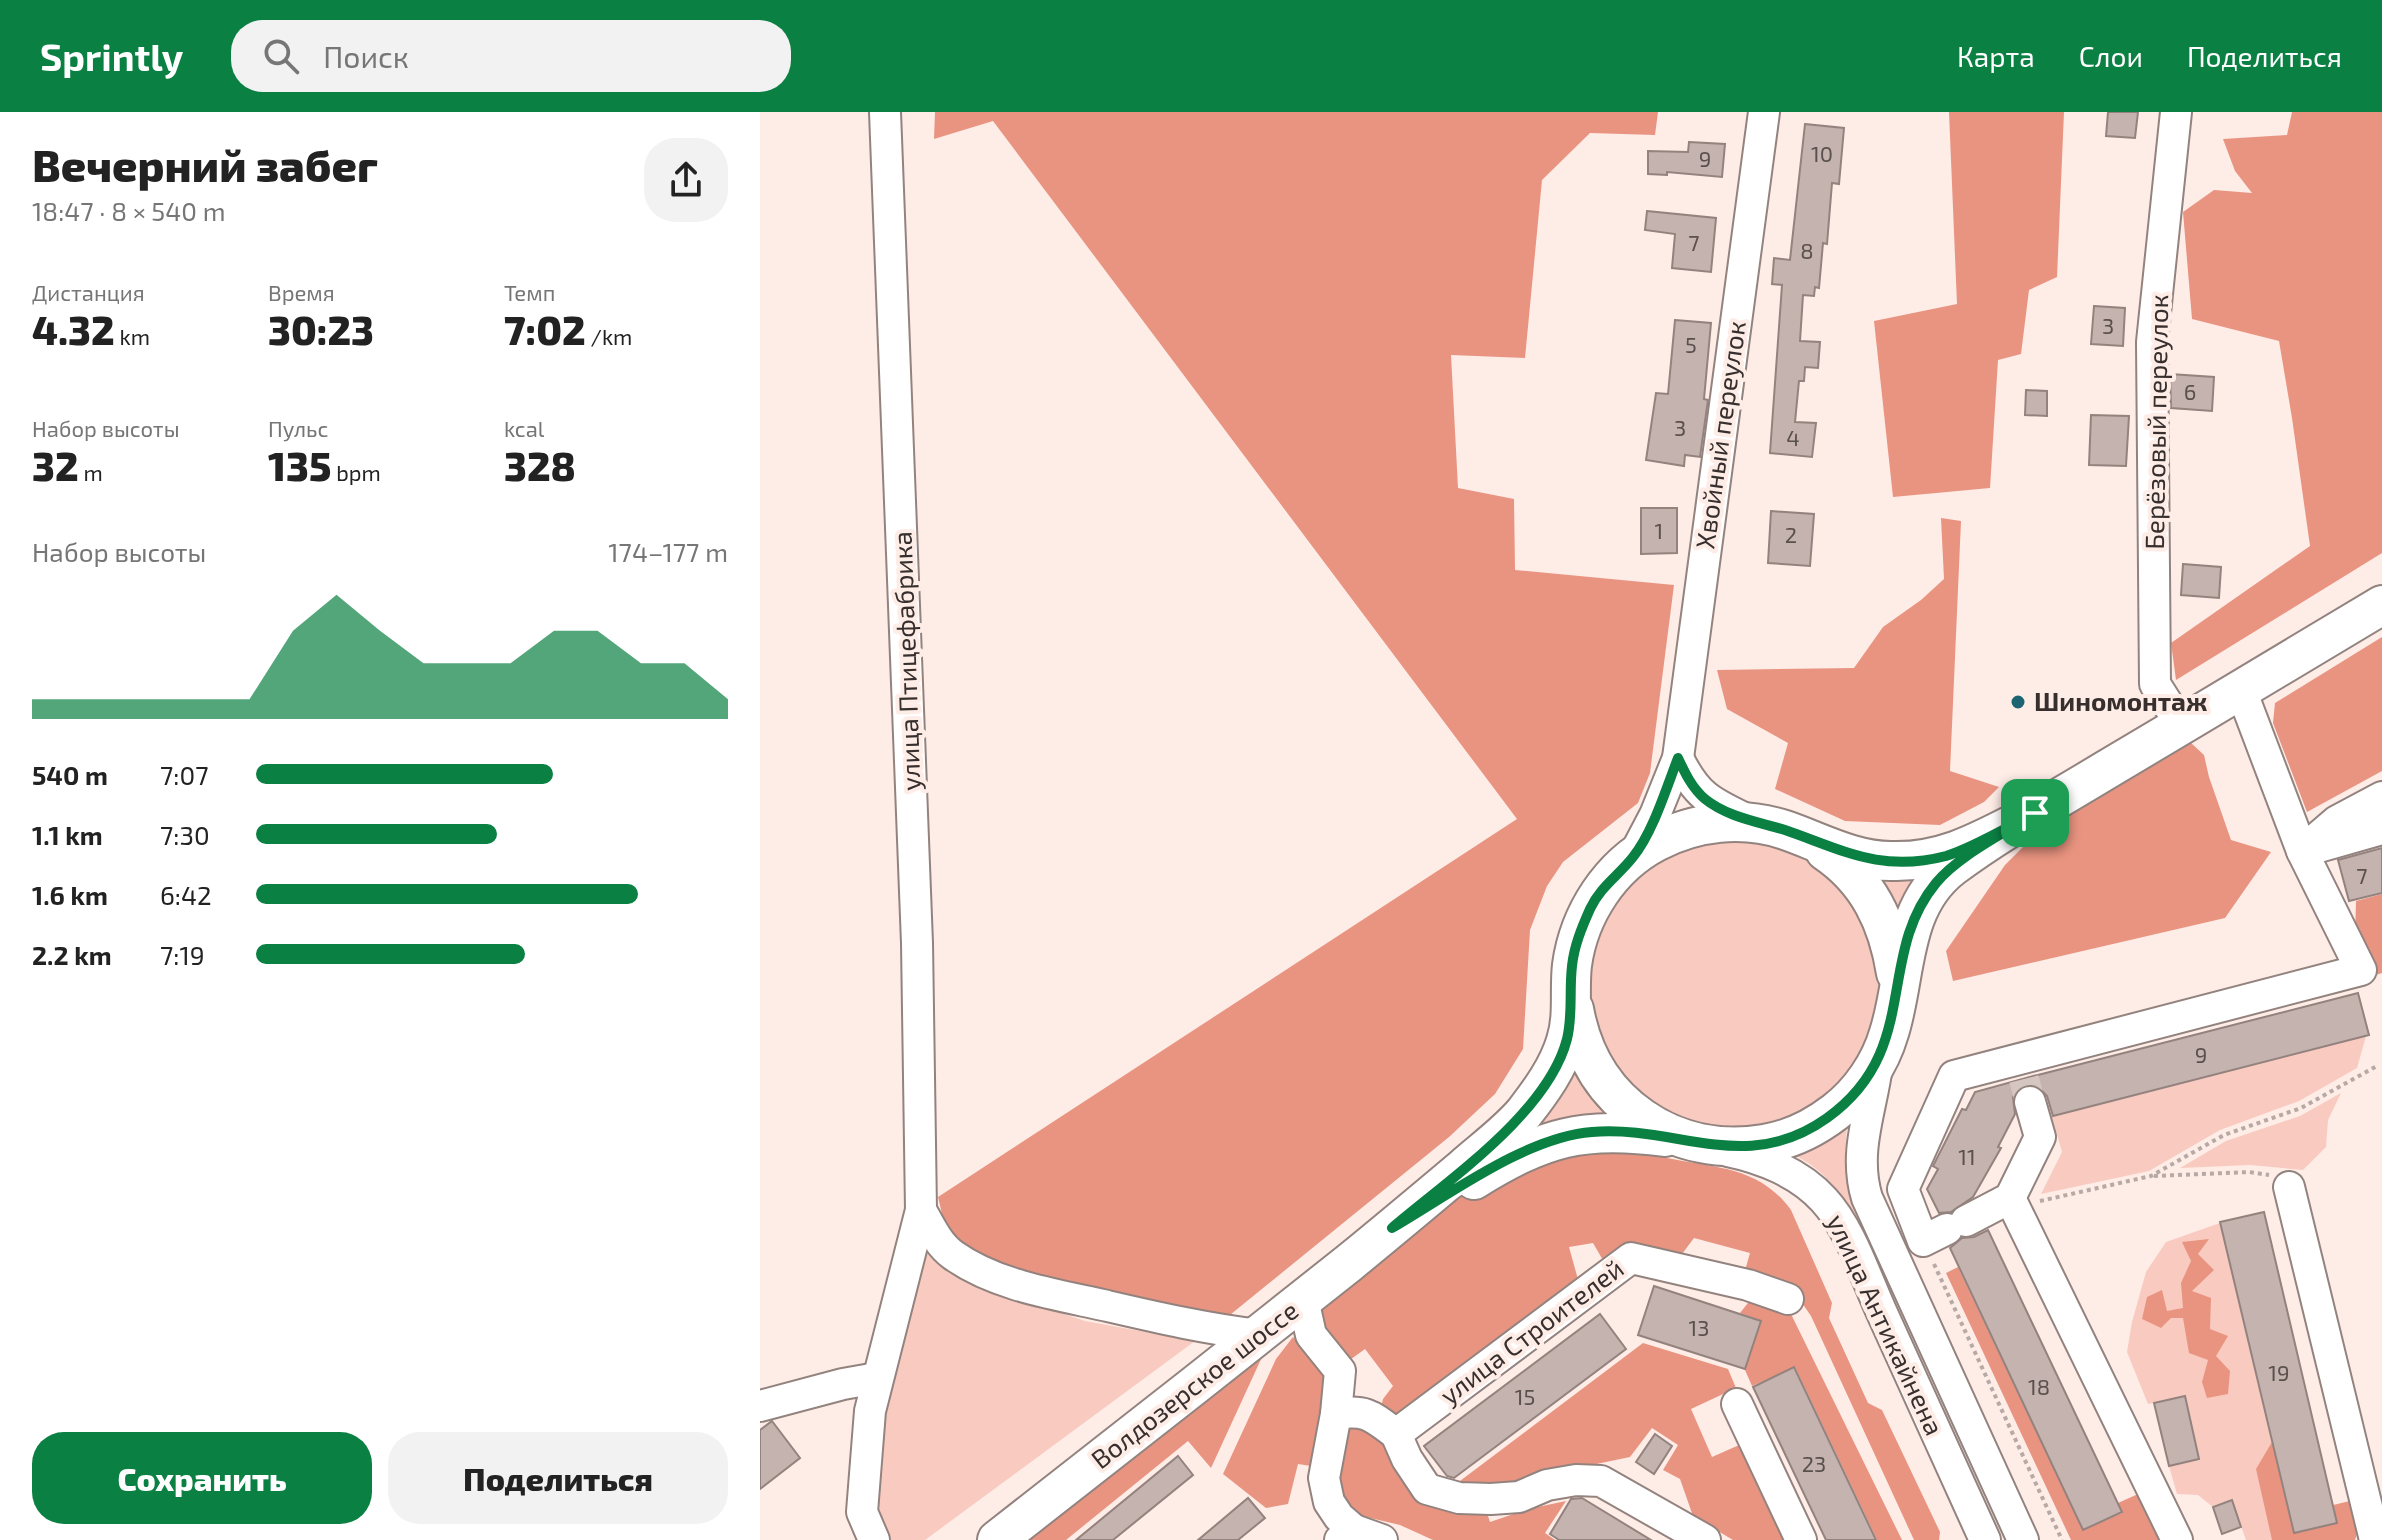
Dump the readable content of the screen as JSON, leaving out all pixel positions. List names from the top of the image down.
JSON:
{
  "streets": {
    "main road": ["Волдозерское шоссе"],
    "street": [
      "Берёзовый переулок",
      "Хвойный переулок",
      "улица Птицефабрика",
      "улица Антикайнена",
      "улица Строителей"
    ]
  },
  "crossings": [
    ["улица Птицефабрика", "Волдозерское шоссе"]
  ],
  "places": ["Шиномонтаж"],
  "house_numbers": [
    "10",
    "9",
    "7",
    "8",
    "3",
    "5",
    "6",
    "3",
    "4",
    "1",
    "2",
    "7",
    "9",
    "11",
    "13",
    "19",
    "18",
    "15",
    "23"
  ],
  "page": {
    "header": "Sprintly",
    "search": "Поиск",
    "nav": ["Карта", "Слои", "Поделиться"],
    "heading": ["Вечерний забег", "18:47 · 8 × 540 m"],
    "stats": [
      ["Дистанция", "4.32 km"],
      ["Время", "30:23"],
      ["Темп", "7:02 /km"],
      ["Набор высоты", "32 m"],
      ["Пульс", "135 bpm"],
      ["kcal", "328"]
    ],
    "chart": ["Набор высоты", "174–177 m"],
    "list": [
      {
        "name": "540 m",
        "note": "7:07"
      },
      {
        "name": "1.1 km",
        "note": "7:30"
      },
      {
        "name": "1.6 km",
        "note": "6:42"
      },
      {
        "name": "2.2 km",
        "note": "7:19"
      }
    ],
    "buttons": ["Сохранить", "Поделиться"]
  }
}
